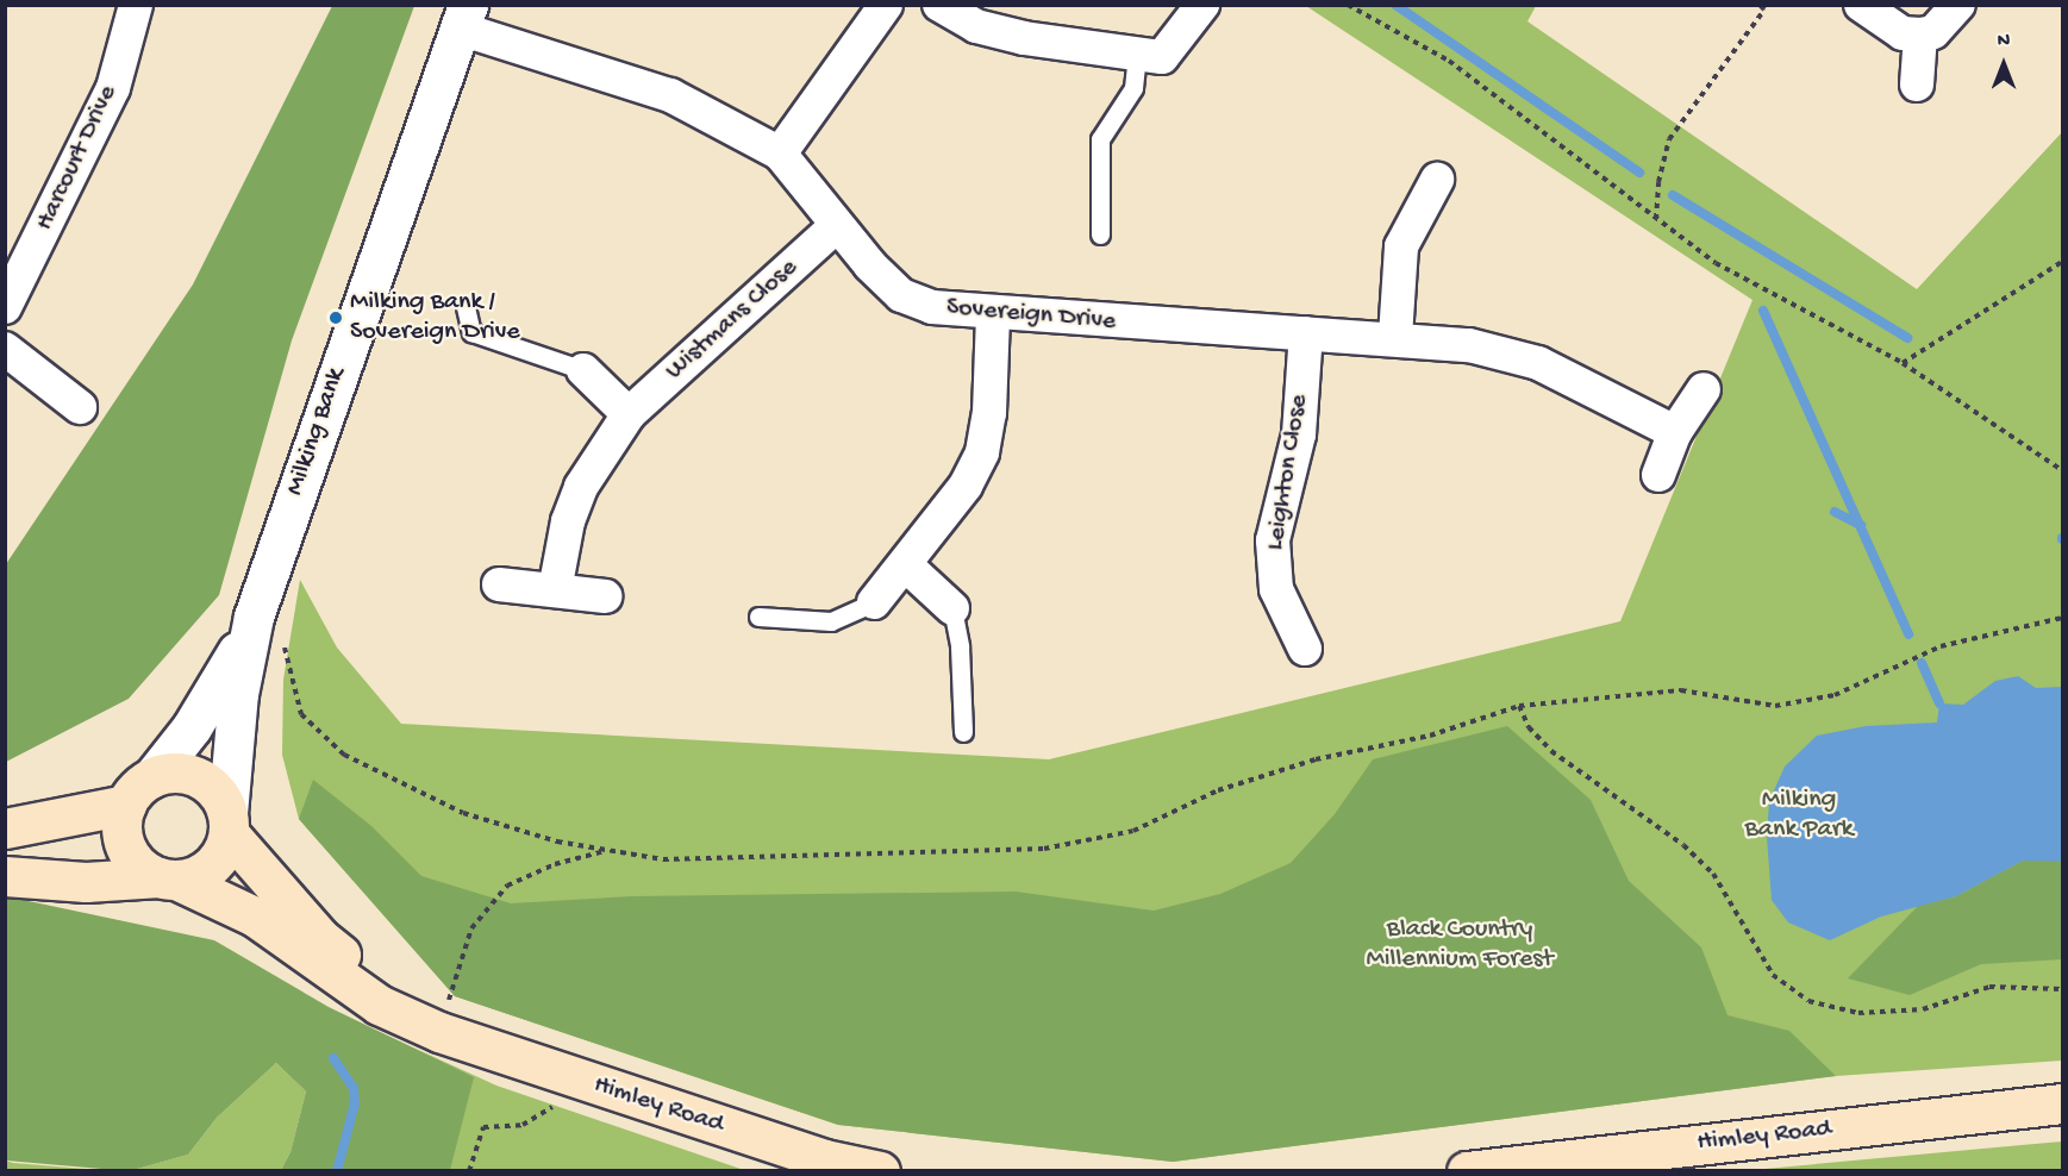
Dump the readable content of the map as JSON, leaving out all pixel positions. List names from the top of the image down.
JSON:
{
  "streets": {
    "main road": ["Himley Road"],
    "street": [
      "Harcourt Drive",
      "Sovereign Drive",
      "Wistmans Close",
      "Milking Bank",
      "Leighton Close"
    ]
  },
  "crossings": [
    ["Sovereign Drive", "Wistmans Close"],
    ["Sovereign Drive", "Milking Bank"],
    ["Sovereign Drive", "Leighton Close"],
    ["Milking Bank", "Himley Road"]
  ],
  "parks": ["Milking Bank Park", "Black Country Millennium Forest"],
  "places": ["Milking Bank / Sovereign Drive"],
  "north": "top"
}
